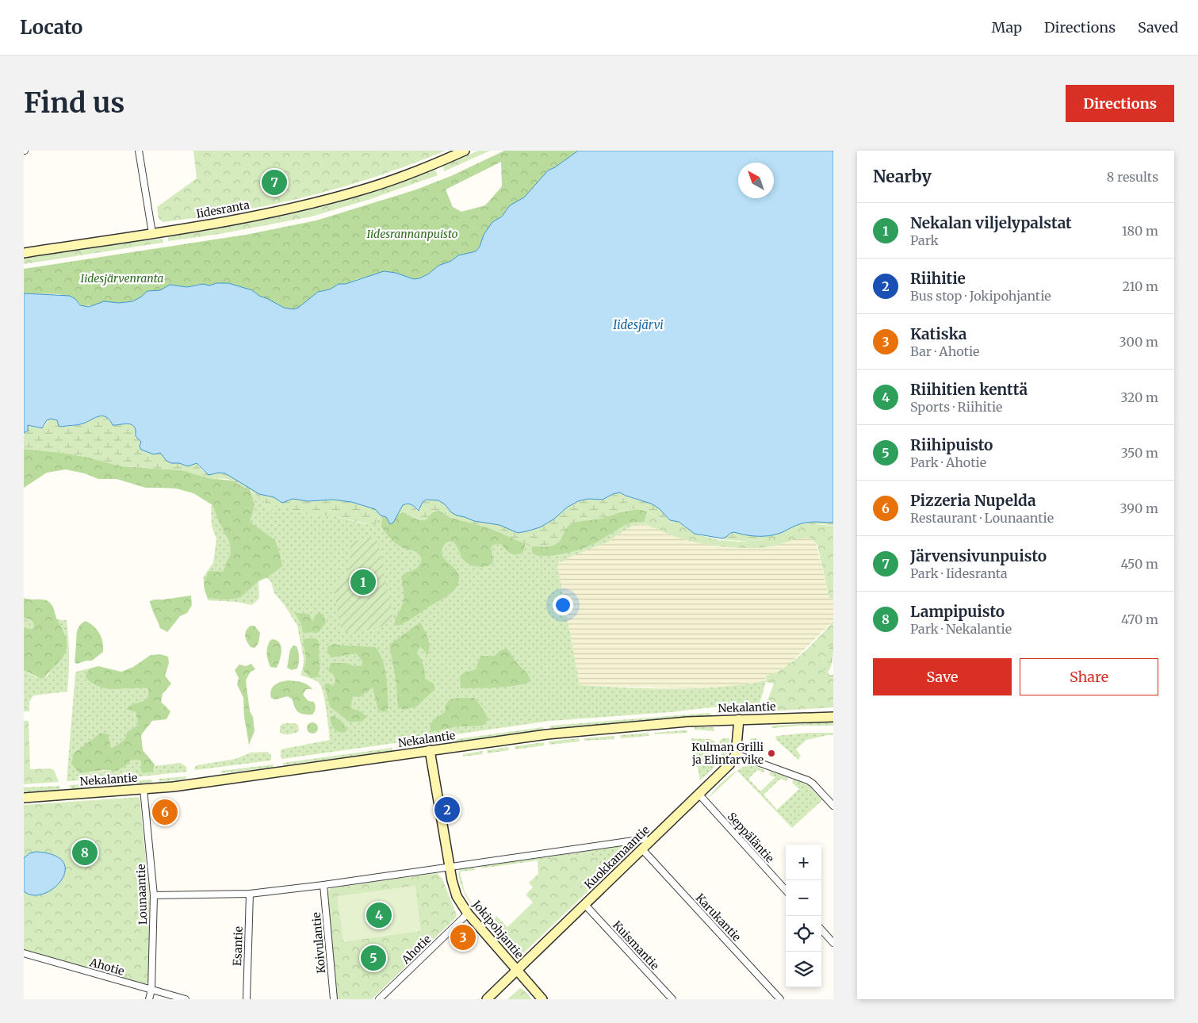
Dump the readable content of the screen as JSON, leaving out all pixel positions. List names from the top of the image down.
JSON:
{
  "streets": {
    "main road": [
      "Iidesranta",
      "Nekalantie",
      "Kuokkamaantie",
      "Jokipohjantie"
    ],
    "street": [
      "Seppäläntie",
      "Lounaantie",
      "Karukantie",
      "Koivulantie",
      "Kuismantie",
      "Esantie",
      "Ahotie"
    ]
  },
  "crossings": [
    ["Nekalantie", "Lounaantie"],
    ["Nekalantie", "Jokipohjantie"],
    ["Seppäläntie", "Kuokkamaantie"],
    ["Kuokkamaantie", "Karukantie"],
    ["Kuokkamaantie", "Jokipohjantie"],
    ["Kuokkamaantie", "Kuismantie"],
    ["Lounaantie", "Ahotie"],
    ["Jokipohjantie", "Ahotie"]
  ],
  "water": ["Iidesjärvi"],
  "parks": ["Iidesrannanpuisto", "Iidesjärvenranta"],
  "places": ["Kulman Grilli ja Elintarvike"],
  "north": "top left",
  "page": {
    "header": "Locato",
    "nav": ["Map", "Directions", "Saved"],
    "buttons": [
      "Directions",
      ["Save", "Share"]
    ],
    "title": "Find us",
    "heading": ["Nearby", "8 results"],
    "pins": [
      "7",
      "1",
      "2",
      "6",
      "8",
      "4",
      "3",
      "5"
    ],
    "list": [
      {
        "mark": "1",
        "name": "Nekalan viljelypalstat",
        "note": "Park",
        "value": "180 m"
      },
      {
        "mark": "2",
        "name": "Riihitie",
        "note": "Bus stop · Jokipohjantie",
        "value": "210 m"
      },
      {
        "mark": "3",
        "name": "Katiska",
        "note": "Bar · Ahotie",
        "value": "300 m"
      },
      {
        "mark": "4",
        "name": "Riihitien kenttä",
        "note": "Sports · Riihitie",
        "value": "320 m"
      },
      {
        "mark": "5",
        "name": "Riihipuisto",
        "note": "Park · Ahotie",
        "value": "350 m"
      },
      {
        "mark": "6",
        "name": "Pizzeria Nupelda",
        "note": "Restaurant · Lounaantie",
        "value": "390 m"
      },
      {
        "mark": "7",
        "name": "Järvensivunpuisto",
        "note": "Park · Iidesranta",
        "value": "450 m"
      },
      {
        "mark": "8",
        "name": "Lampipuisto",
        "note": "Park · Nekalantie",
        "value": "470 m"
      }
    ],
    "map_buttons": ["+", "−"]
  }
}
